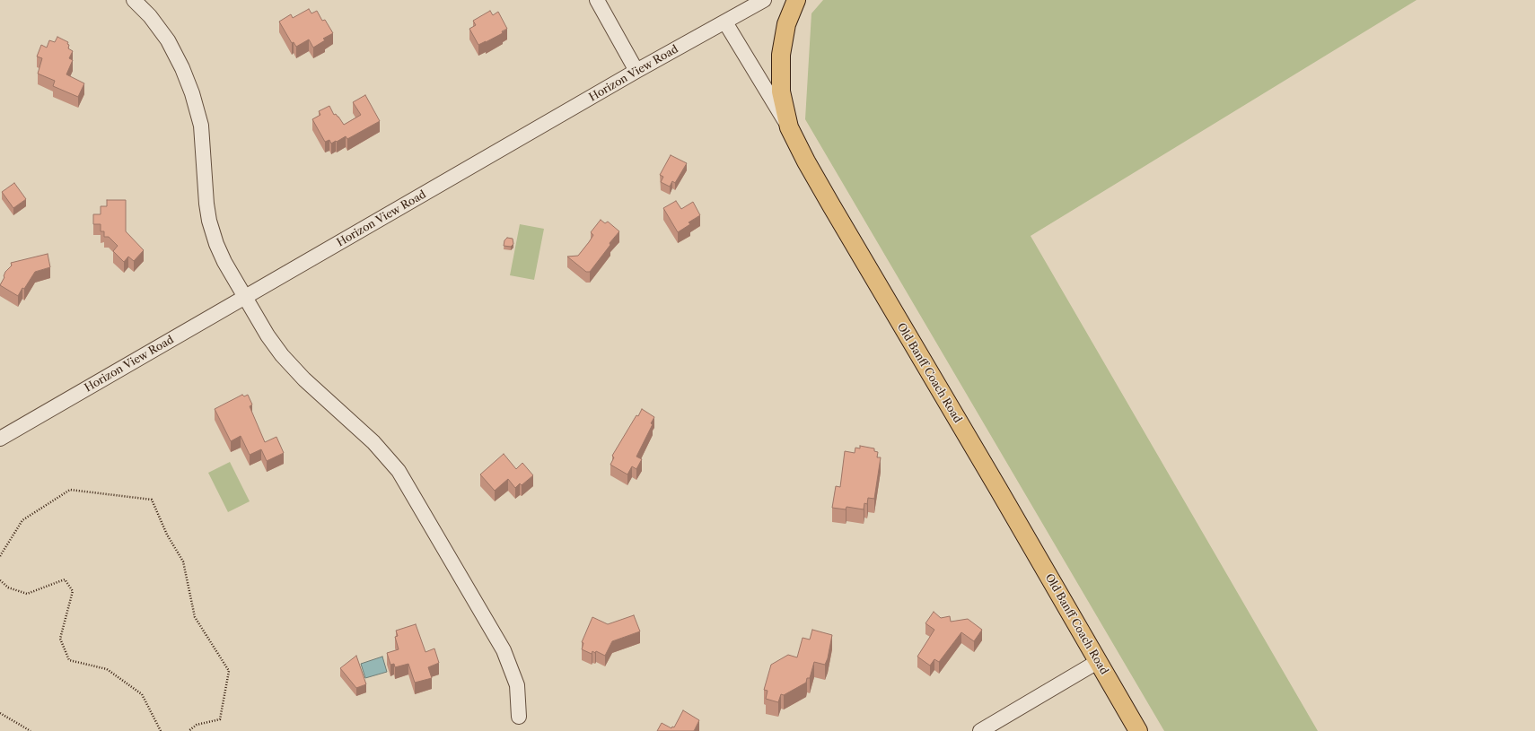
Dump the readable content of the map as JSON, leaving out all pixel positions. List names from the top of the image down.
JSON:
{
  "streets": {
    "main road": ["Old Banff Coach Road"],
    "street": ["Horizon View Road"]
  }
}
